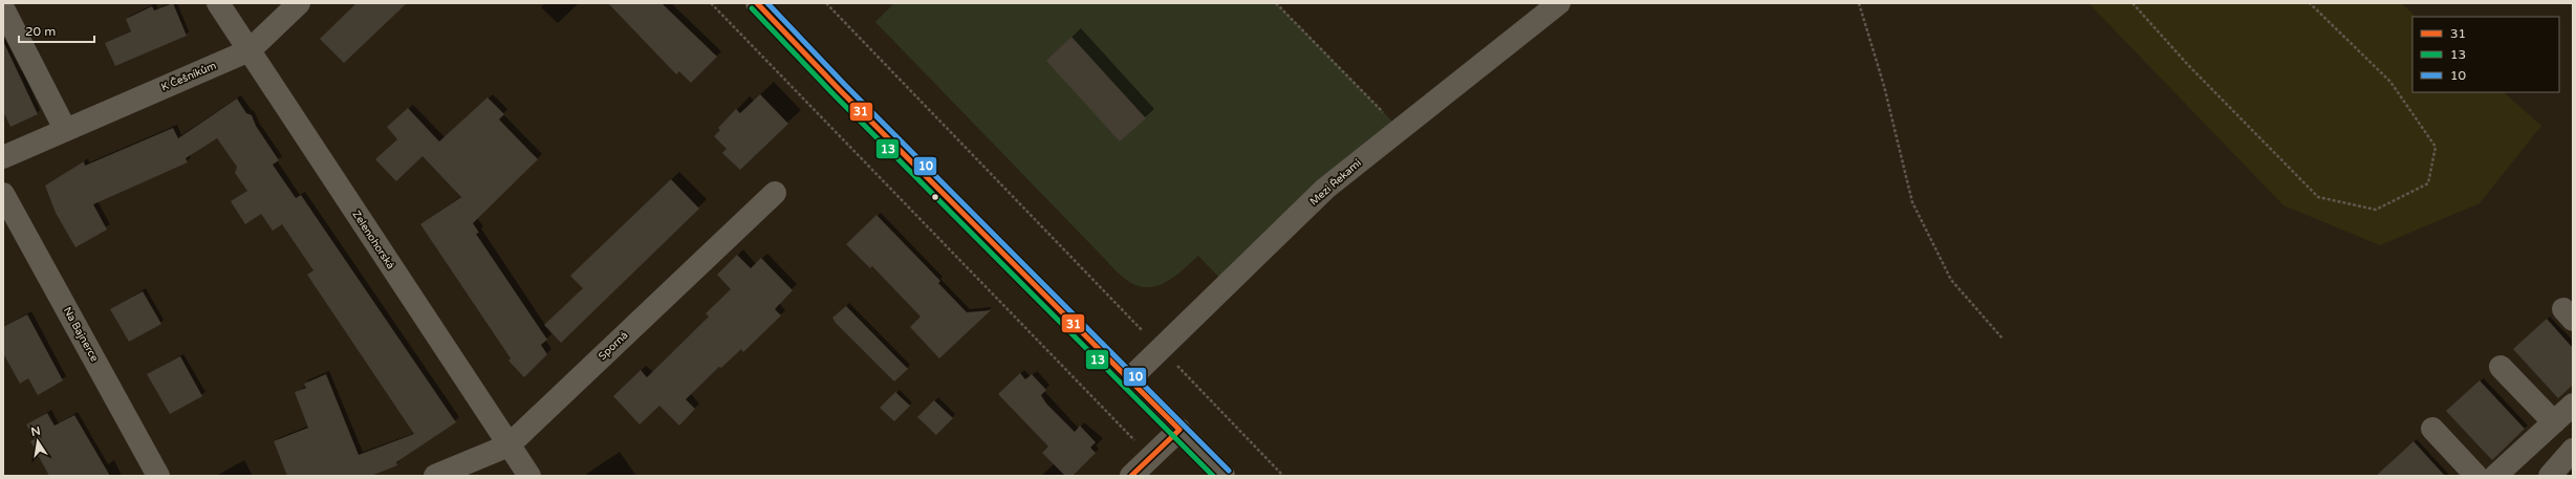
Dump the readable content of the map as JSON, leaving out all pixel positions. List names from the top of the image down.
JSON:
{
  "streets": {
    "street": [
      "K Češníkům",
      "Mezi Řekami",
      "Zelenohorská",
      "Na Bajnerce",
      "Sporná"
    ]
  },
  "crossings": [
    ["K Češníkům", "Zelenohorská"],
    ["Zelenohorská", "Sporná"]
  ],
  "lines": ["transit line 31", "transit line 10", "transit line 13"],
  "legend": ["31", "13", "10"],
  "scale_bar": "20 m",
  "north": "top"
}
